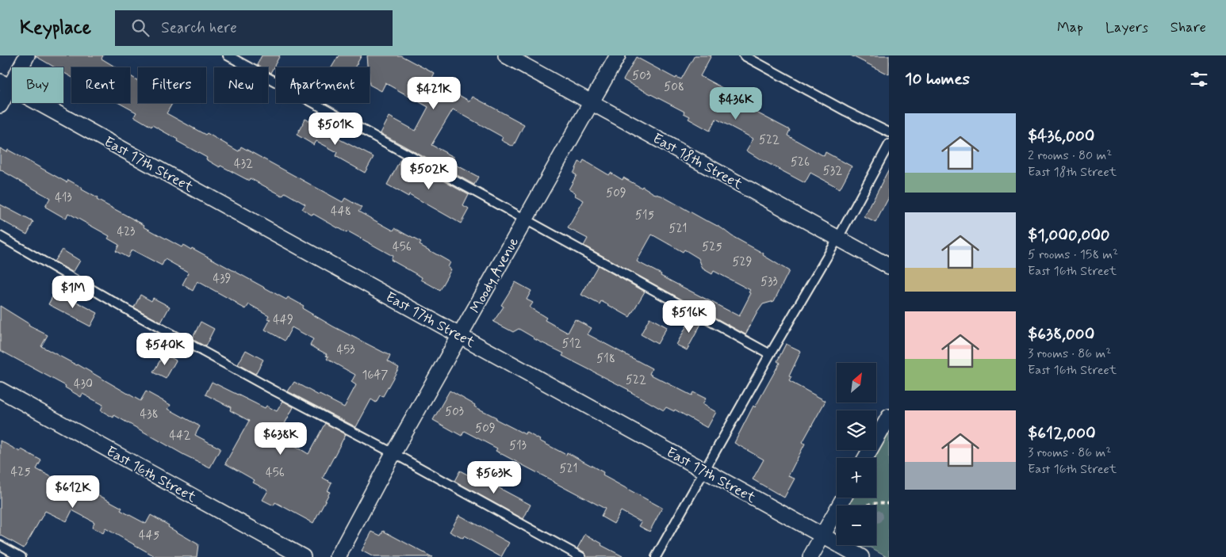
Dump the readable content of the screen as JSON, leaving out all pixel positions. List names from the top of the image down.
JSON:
{
  "streets": {
    "street": [
      "East 18th Street",
      "East 17th Street",
      "Moody Avenue",
      "East 16th Street"
    ]
  },
  "crossings": [
    ["East 18th Street", "Moody Avenue"],
    ["East 17th Street", "Moody Avenue"]
  ],
  "house_numbers": [
    "503",
    "508",
    "522",
    "526",
    "432",
    "532",
    "509",
    "413",
    "448",
    "515",
    "521",
    "423",
    "456",
    "525",
    "529",
    "439",
    "533",
    "449",
    "512",
    "453",
    "518",
    "1647",
    "522",
    "430",
    "503",
    "438",
    "509",
    "442",
    "513",
    "521",
    "425",
    "456",
    "445"
  ],
  "north": "top right",
  "page": {
    "header": "Keyplace",
    "search": "Search here",
    "nav": ["Map", "Layers", "Share"],
    "heading": "10 homes",
    "chip": [
      "Buy",
      "Rent",
      "Filters",
      "New",
      "Apartment"
    ],
    "price": [
      "$421K",
      "$436K",
      "$501K",
      "$502K",
      "$1M",
      "$516K",
      "$540K",
      "$638K",
      "$563K",
      "$612K"
    ],
    "list": [
      {
        "name": "$436,000",
        "note": "2 rooms · 80 m² · East 18th Street"
      },
      {
        "name": "$1,000,000",
        "note": "5 rooms · 158 m² · East 16th Street"
      },
      {
        "name": "$638,000",
        "note": "3 rooms · 86 m² · East 16th Street"
      },
      {
        "name": "$612,000",
        "note": "3 rooms · 86 m² · East 16th Street"
      }
    ],
    "map_buttons": ["+", "−"]
  }
}
